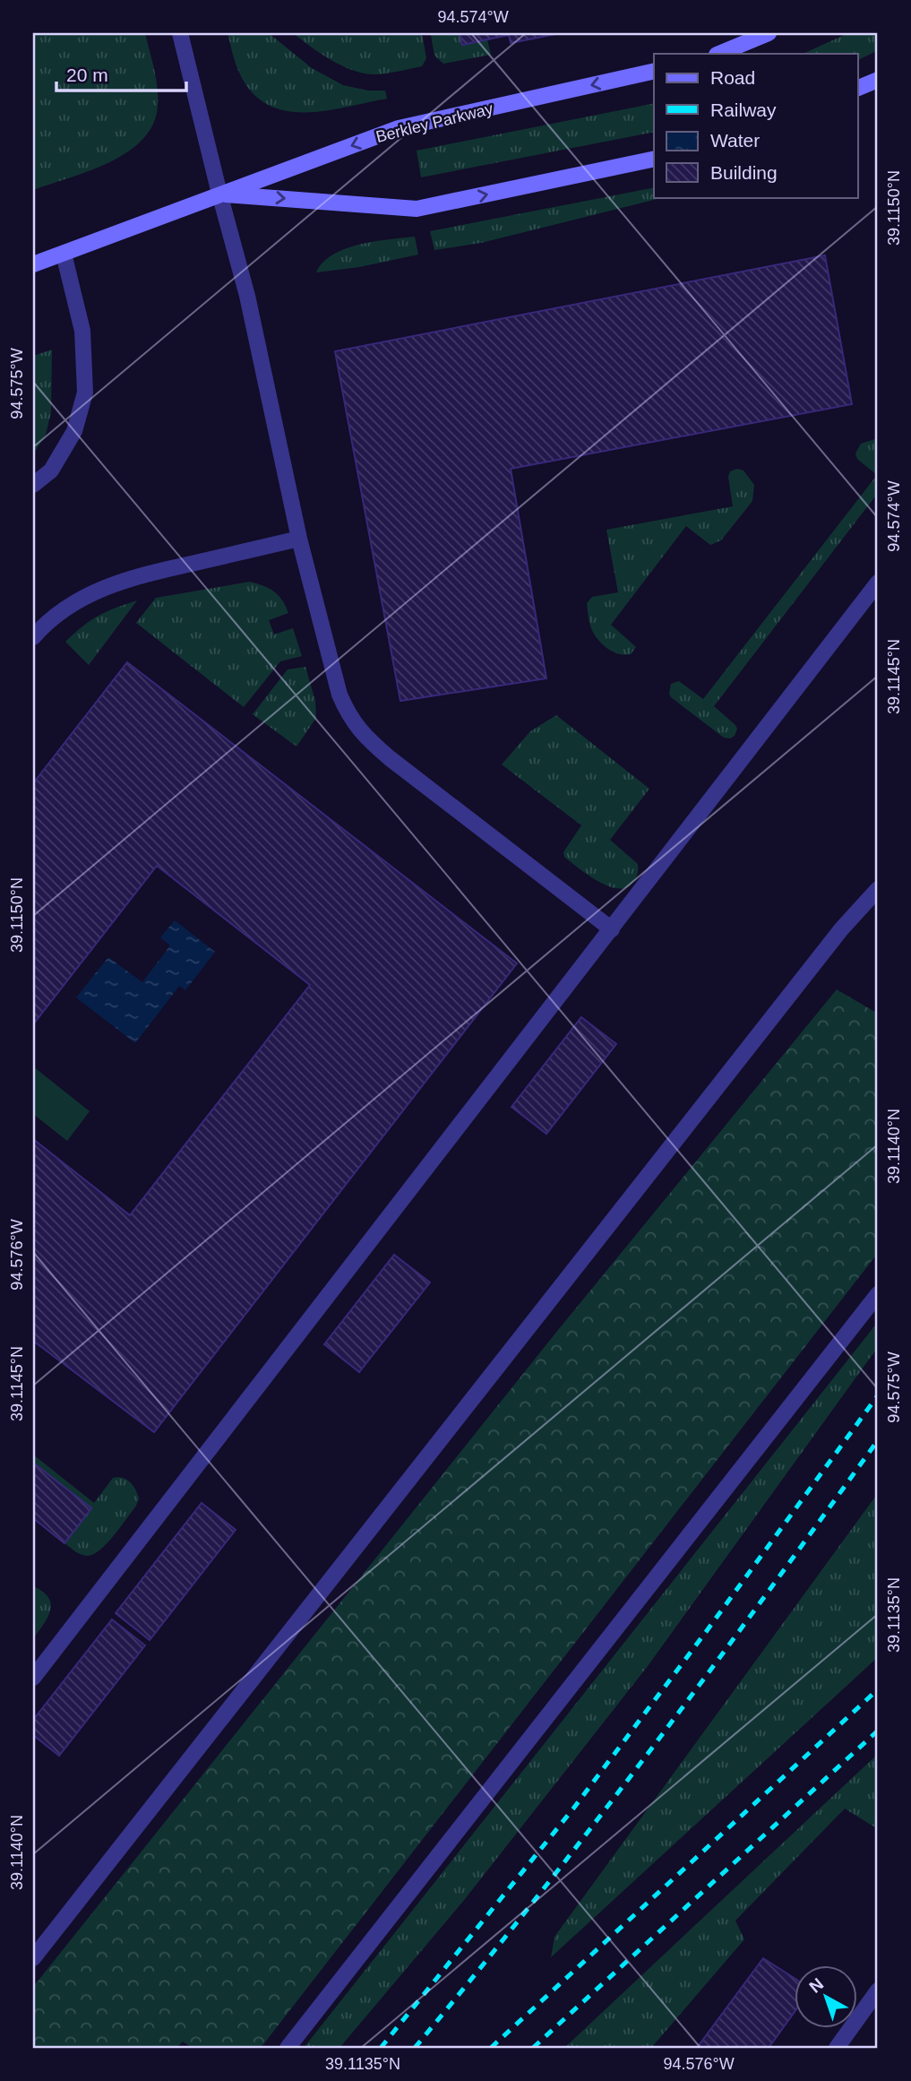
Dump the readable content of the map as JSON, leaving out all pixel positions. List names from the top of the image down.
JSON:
{
  "streets": {
    "main road": ["Berkley Parkway"]
  },
  "legend": [
    "Road",
    "Railway",
    "Water",
    "Building"
  ],
  "scale_bar": "20 m",
  "north": "top left",
  "coordinates": [
    "94.574°W",
    "39.1150°N",
    "94.575°W",
    "39.1145°N",
    "39.1140°N",
    "94.576°W",
    "39.1135°N"
  ]
}
